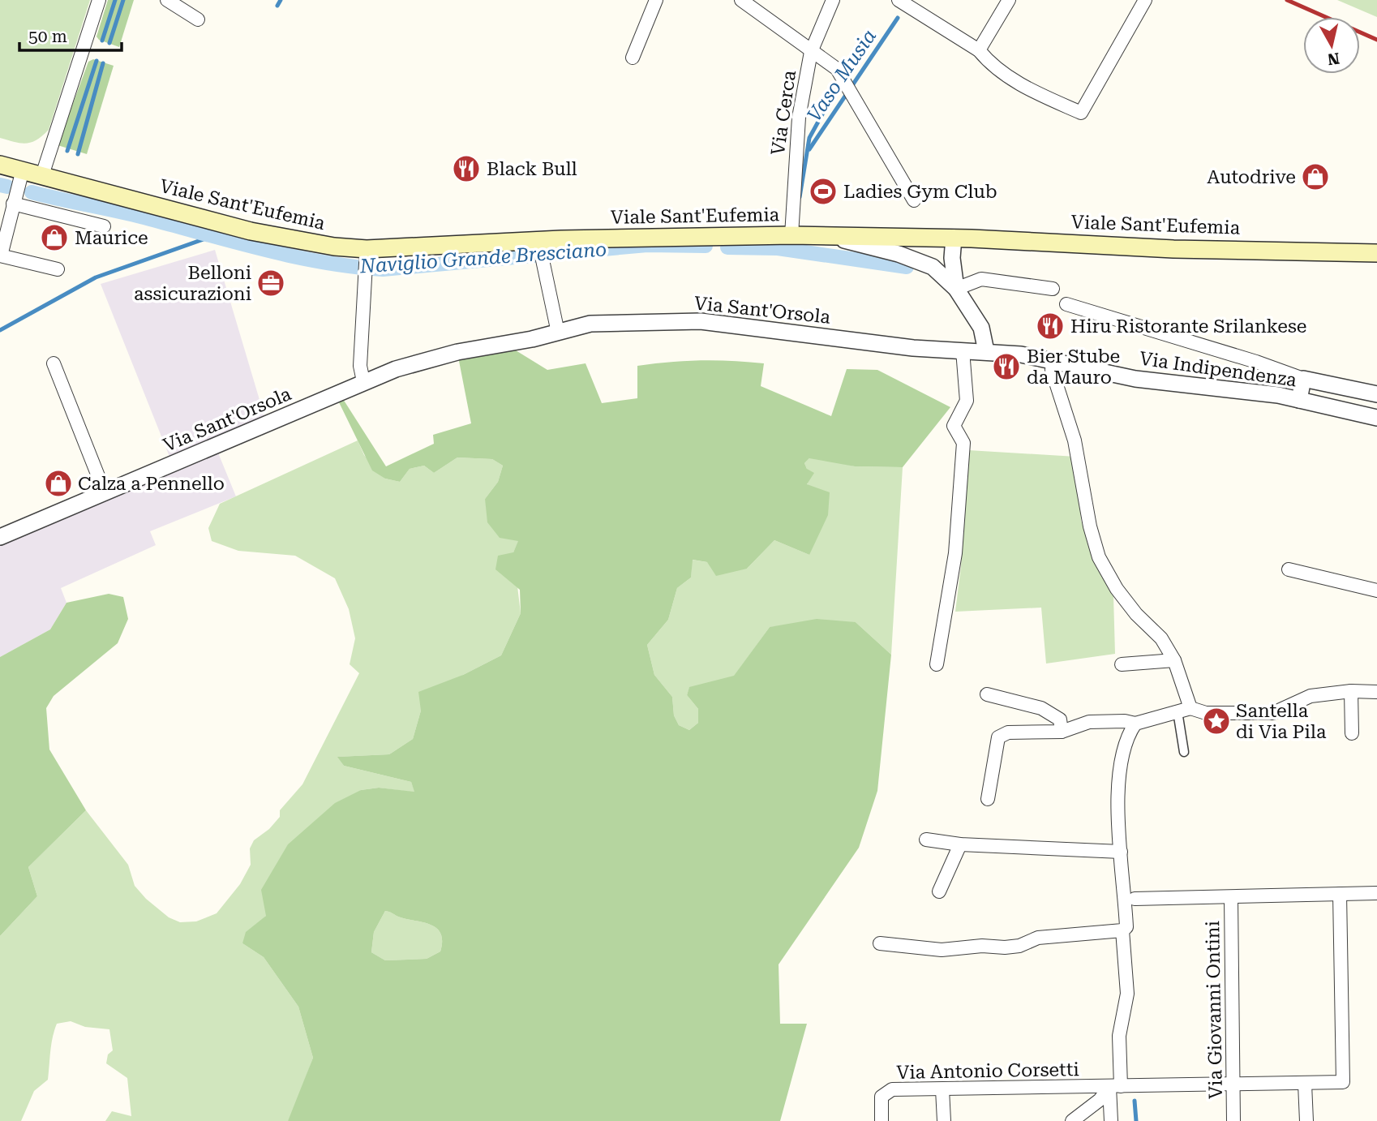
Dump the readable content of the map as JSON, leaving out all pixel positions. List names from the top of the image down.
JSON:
{
  "streets": {
    "main road": ["Viale Sant'Eufemia"],
    "street": [
      "Via Cerca",
      "Via Sant'Orsola",
      "Via Indipendenza",
      "Via Giovanni Ontini",
      "Via Antonio Corsetti"
    ]
  },
  "crossings": [
    ["Via Cerca", "Viale Sant'Eufemia"],
    ["Via Sant'Orsola", "Via Indipendenza"],
    ["Via Giovanni Ontini", "Via Antonio Corsetti"]
  ],
  "water": ["Vaso Musia", "Naviglio Grande Bresciano"],
  "places": {
    "restaurant": ["Black Bull", "Hiru Ristorante Srilankese", "Bier Stube da Mauro"],
    "shop": ["Autodrive", "Maurice", "Calza a Pennello"],
    "sports": ["Ladies Gym Club"],
    "office": ["Belloni assicurazioni"],
    "place": ["Santella di Via Pila"]
  },
  "scale_bar": "50 m",
  "north": "bottom"
}
